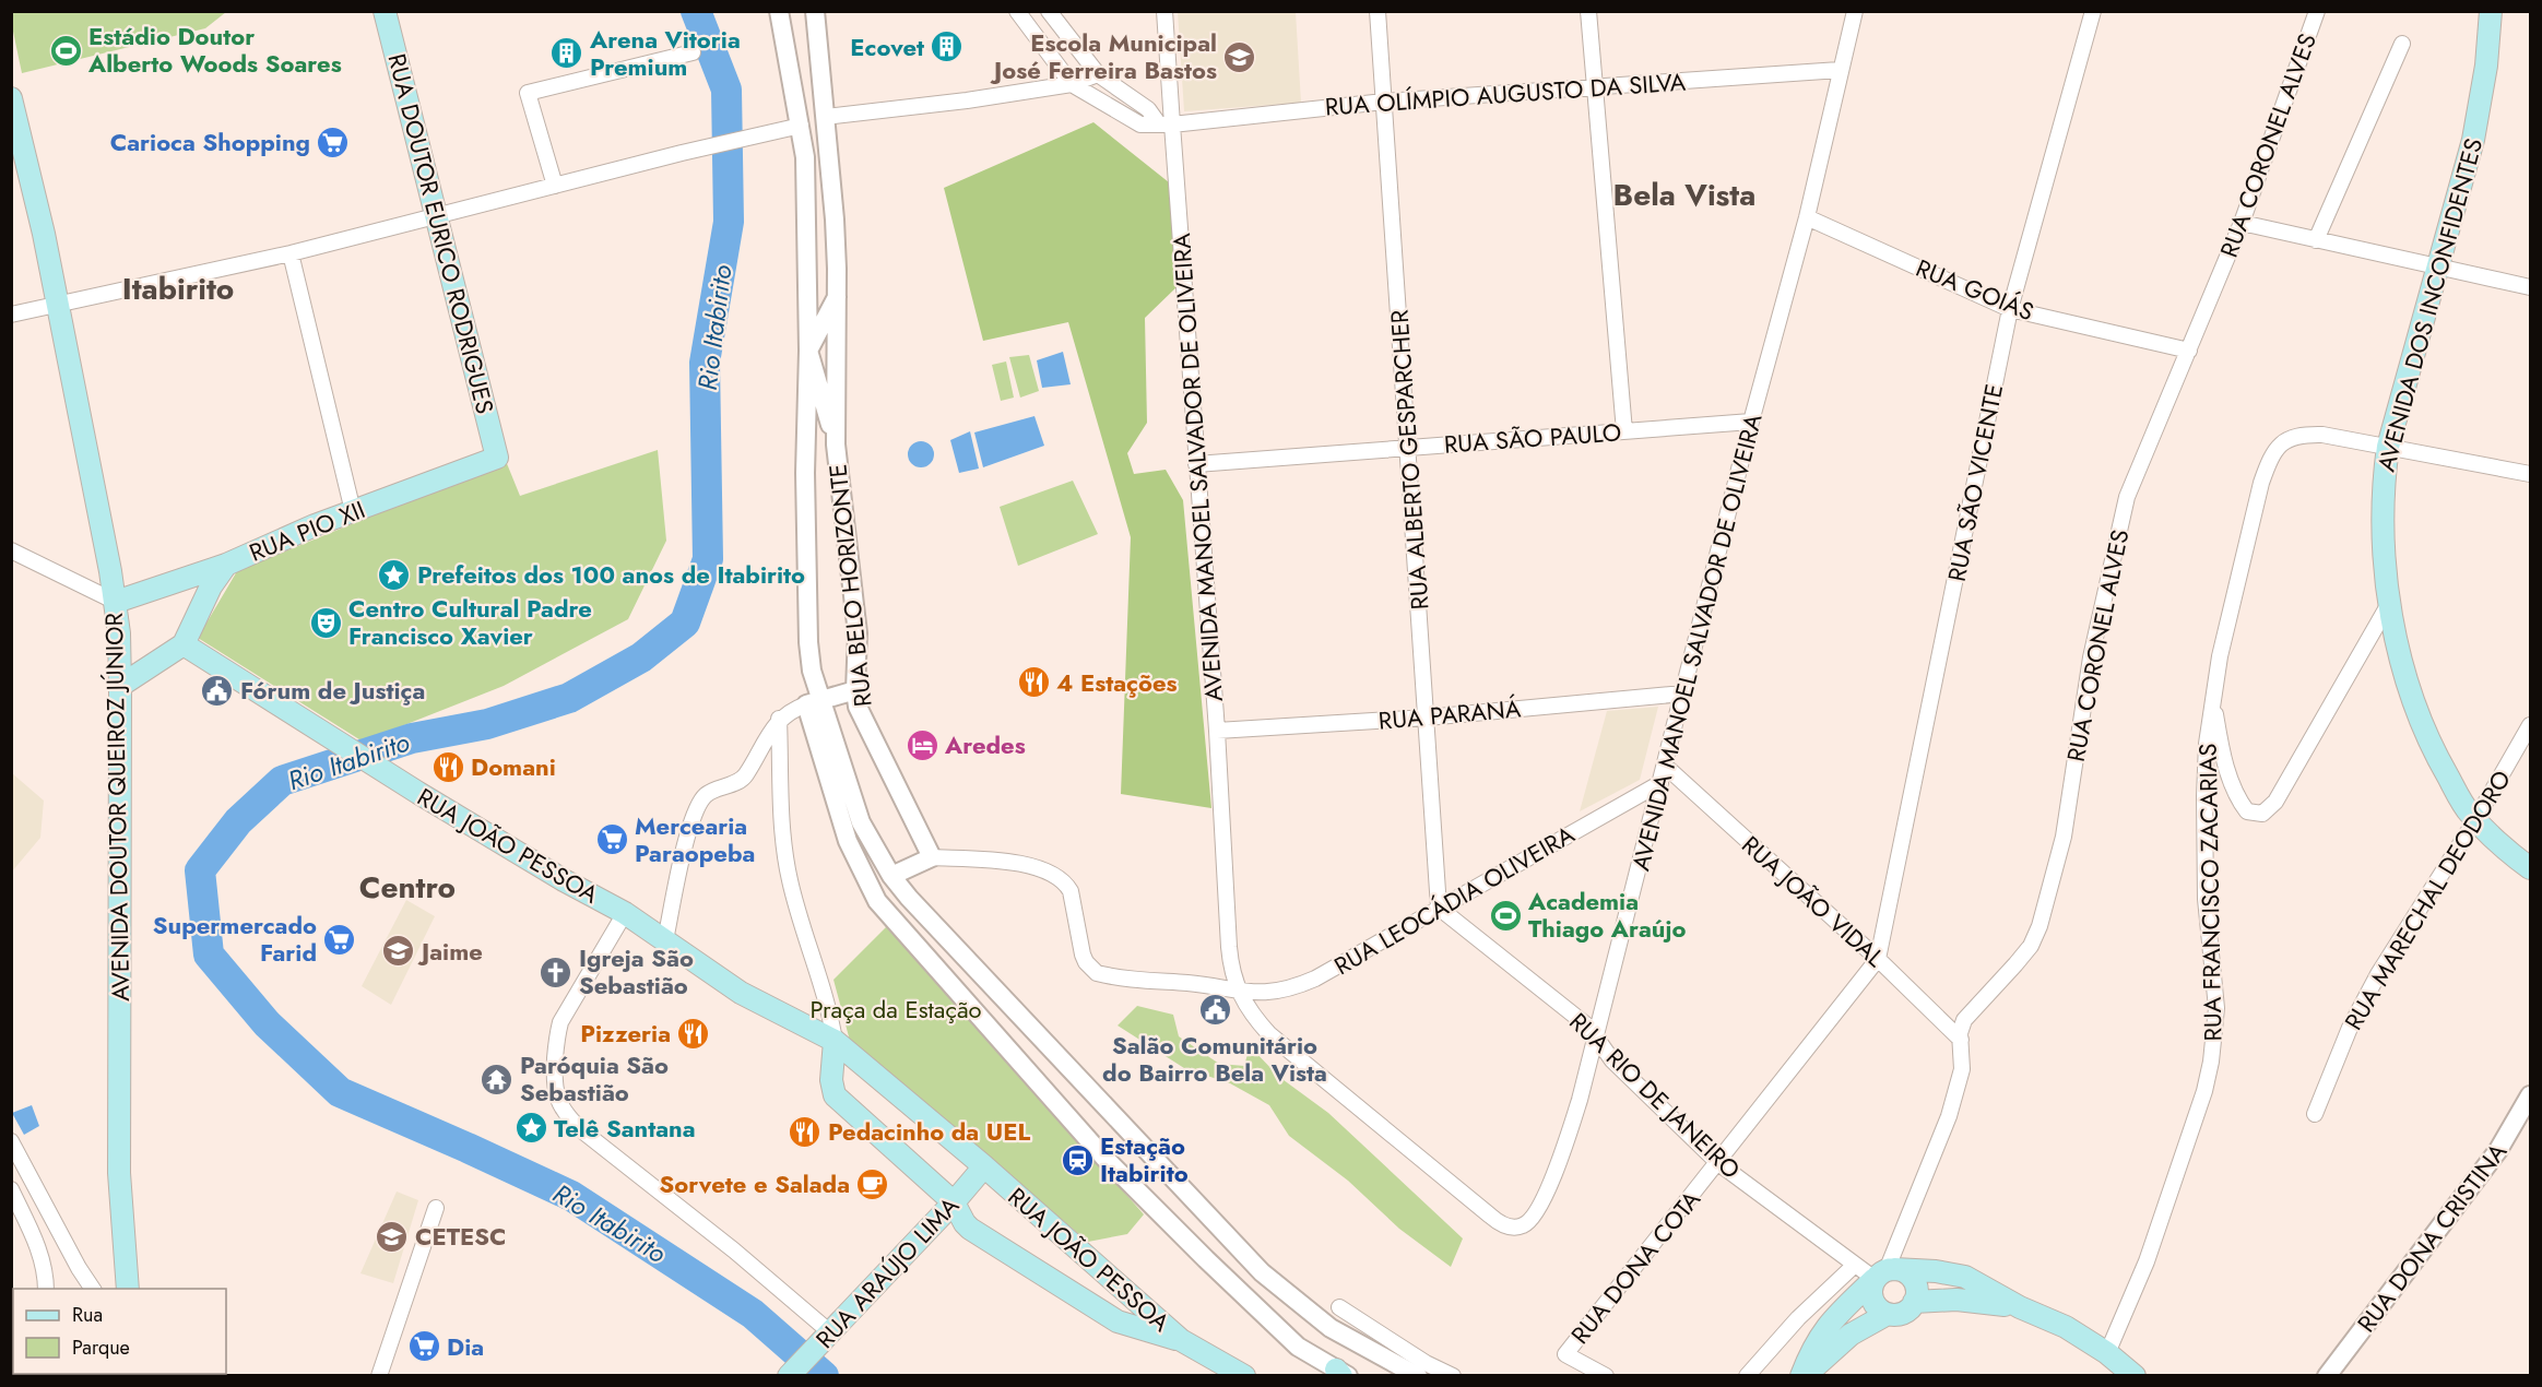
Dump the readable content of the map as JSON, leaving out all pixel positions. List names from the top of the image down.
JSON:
{
  "streets": {
    "main road": [
      "RUA DOUTOR EURICO RODRIGUES",
      "AVENIDA DOS INCONFIDENTES",
      "RUA PIO XII",
      "AVENIDA DOUTOR QUEIROZ JÚNIOR",
      "RUA JOÃO PESSOA",
      "RUA ARAÚJO LIMA"
    ],
    "street": [
      "RUA OLÍMPIO AUGUSTO DA SILVA",
      "RUA CORONEL ALVES",
      "RUA GOIÁS",
      "RUA SÃO PAULO",
      "RUA ALBERTO GESPARCHER",
      "AVENIDA MANOEL SALVADOR DE OLIVEIRA",
      "RUA SÃO VICENTE",
      "RUA BELO HORIZONTE",
      "RUA PARANÁ",
      "RUA FRANCISCO ZACARIAS",
      "RUA LEOCÁDIA OLIVEIRA",
      "RUA MARECHAL DEODORO",
      "RUA JOÃO VIDAL",
      "RUA RIO DE JANEIRO",
      "RUA DONA CRISTINA",
      "RUA DONA COTA"
    ]
  },
  "crossings": [
    ["RUA OLÍMPIO AUGUSTO DA SILVA", "RUA ALBERTO GESPARCHER"],
    ["RUA OLÍMPIO AUGUSTO DA SILVA", "AVENIDA MANOEL SALVADOR DE OLIVEIRA"],
    ["RUA CORONEL ALVES", "RUA GOIÁS"],
    ["RUA CORONEL ALVES", "RUA JOÃO VIDAL"],
    ["RUA CORONEL ALVES", "RUA RIO DE JANEIRO"],
    ["RUA DOUTOR EURICO RODRIGUES", "RUA PIO XII"],
    ["RUA GOIÁS", "AVENIDA MANOEL SALVADOR DE OLIVEIRA"],
    ["RUA GOIÁS", "RUA SÃO VICENTE"],
    ["AVENIDA DOS INCONFIDENTES", "RUA FRANCISCO ZACARIAS"],
    ["AVENIDA DOS INCONFIDENTES", "RUA MARECHAL DEODORO"],
    ["RUA SÃO PAULO", "RUA ALBERTO GESPARCHER"],
    ["RUA SÃO PAULO", "AVENIDA MANOEL SALVADOR DE OLIVEIRA"],
    ["RUA ALBERTO GESPARCHER", "RUA PARANÁ"],
    ["RUA ALBERTO GESPARCHER", "RUA LEOCÁDIA OLIVEIRA"],
    ["RUA ALBERTO GESPARCHER", "RUA RIO DE JANEIRO"],
    ["AVENIDA MANOEL SALVADOR DE OLIVEIRA", "RUA PARANÁ"],
    ["AVENIDA MANOEL SALVADOR DE OLIVEIRA", "RUA LEOCÁDIA OLIVEIRA"],
    ["AVENIDA MANOEL SALVADOR DE OLIVEIRA", "RUA JOÃO VIDAL"],
    ["AVENIDA MANOEL SALVADOR DE OLIVEIRA", "RUA RIO DE JANEIRO"],
    ["RUA SÃO VICENTE", "RUA JOÃO VIDAL"],
    ["RUA SÃO VICENTE", "RUA DONA COTA"],
    ["RUA PIO XII", "AVENIDA DOUTOR QUEIROZ JÚNIOR"],
    ["RUA JOÃO PESSOA", "RUA ARAÚJO LIMA"],
    ["RUA LEOCÁDIA OLIVEIRA", "RUA RIO DE JANEIRO"],
    ["RUA JOÃO VIDAL", "RUA DONA COTA"],
    ["RUA RIO DE JANEIRO", "RUA DONA COTA"]
  ],
  "districts": ["Bela Vista", "Itabirito", "Centro"],
  "water": ["Rio Itabirito"],
  "parks": ["Praça da Estação"],
  "places": {
    "building": ["Ecovet", "Arena Vitoria Premium"],
    "sports": ["Estádio Doutor Alberto Woods Soares", "Academia Thiago Araújo"],
    "school or university": ["Escola Municipal José Ferreira Bastos", "Jaime", "CETESC"],
    "supermarket": [
      "Carioca Shopping",
      "Mercearia Paraopeba",
      "Supermercado Farid",
      "Dia"
    ],
    "place": ["Prefeitos dos 100 anos de Itabirito", "Telê Santana"],
    "theatre": ["Centro Cultural Padre Francisco Xavier"],
    "restaurant": [
      "4 Estações",
      "Domani",
      "Pizzeria",
      "Pedacinho da UEL"
    ],
    "public building": ["Fórum de Justiça", "Salão Comunitário do Bairro Bela Vista"],
    "hotel": ["Aredes"],
    "church": ["Igreja São Sebastião"],
    "temple": ["Paróquia São Sebastião"],
    "station": ["Estação Itabirito"],
    "cafe": ["Sorvete e Salada"]
  },
  "legend": ["Rua", "Parque"]
}
